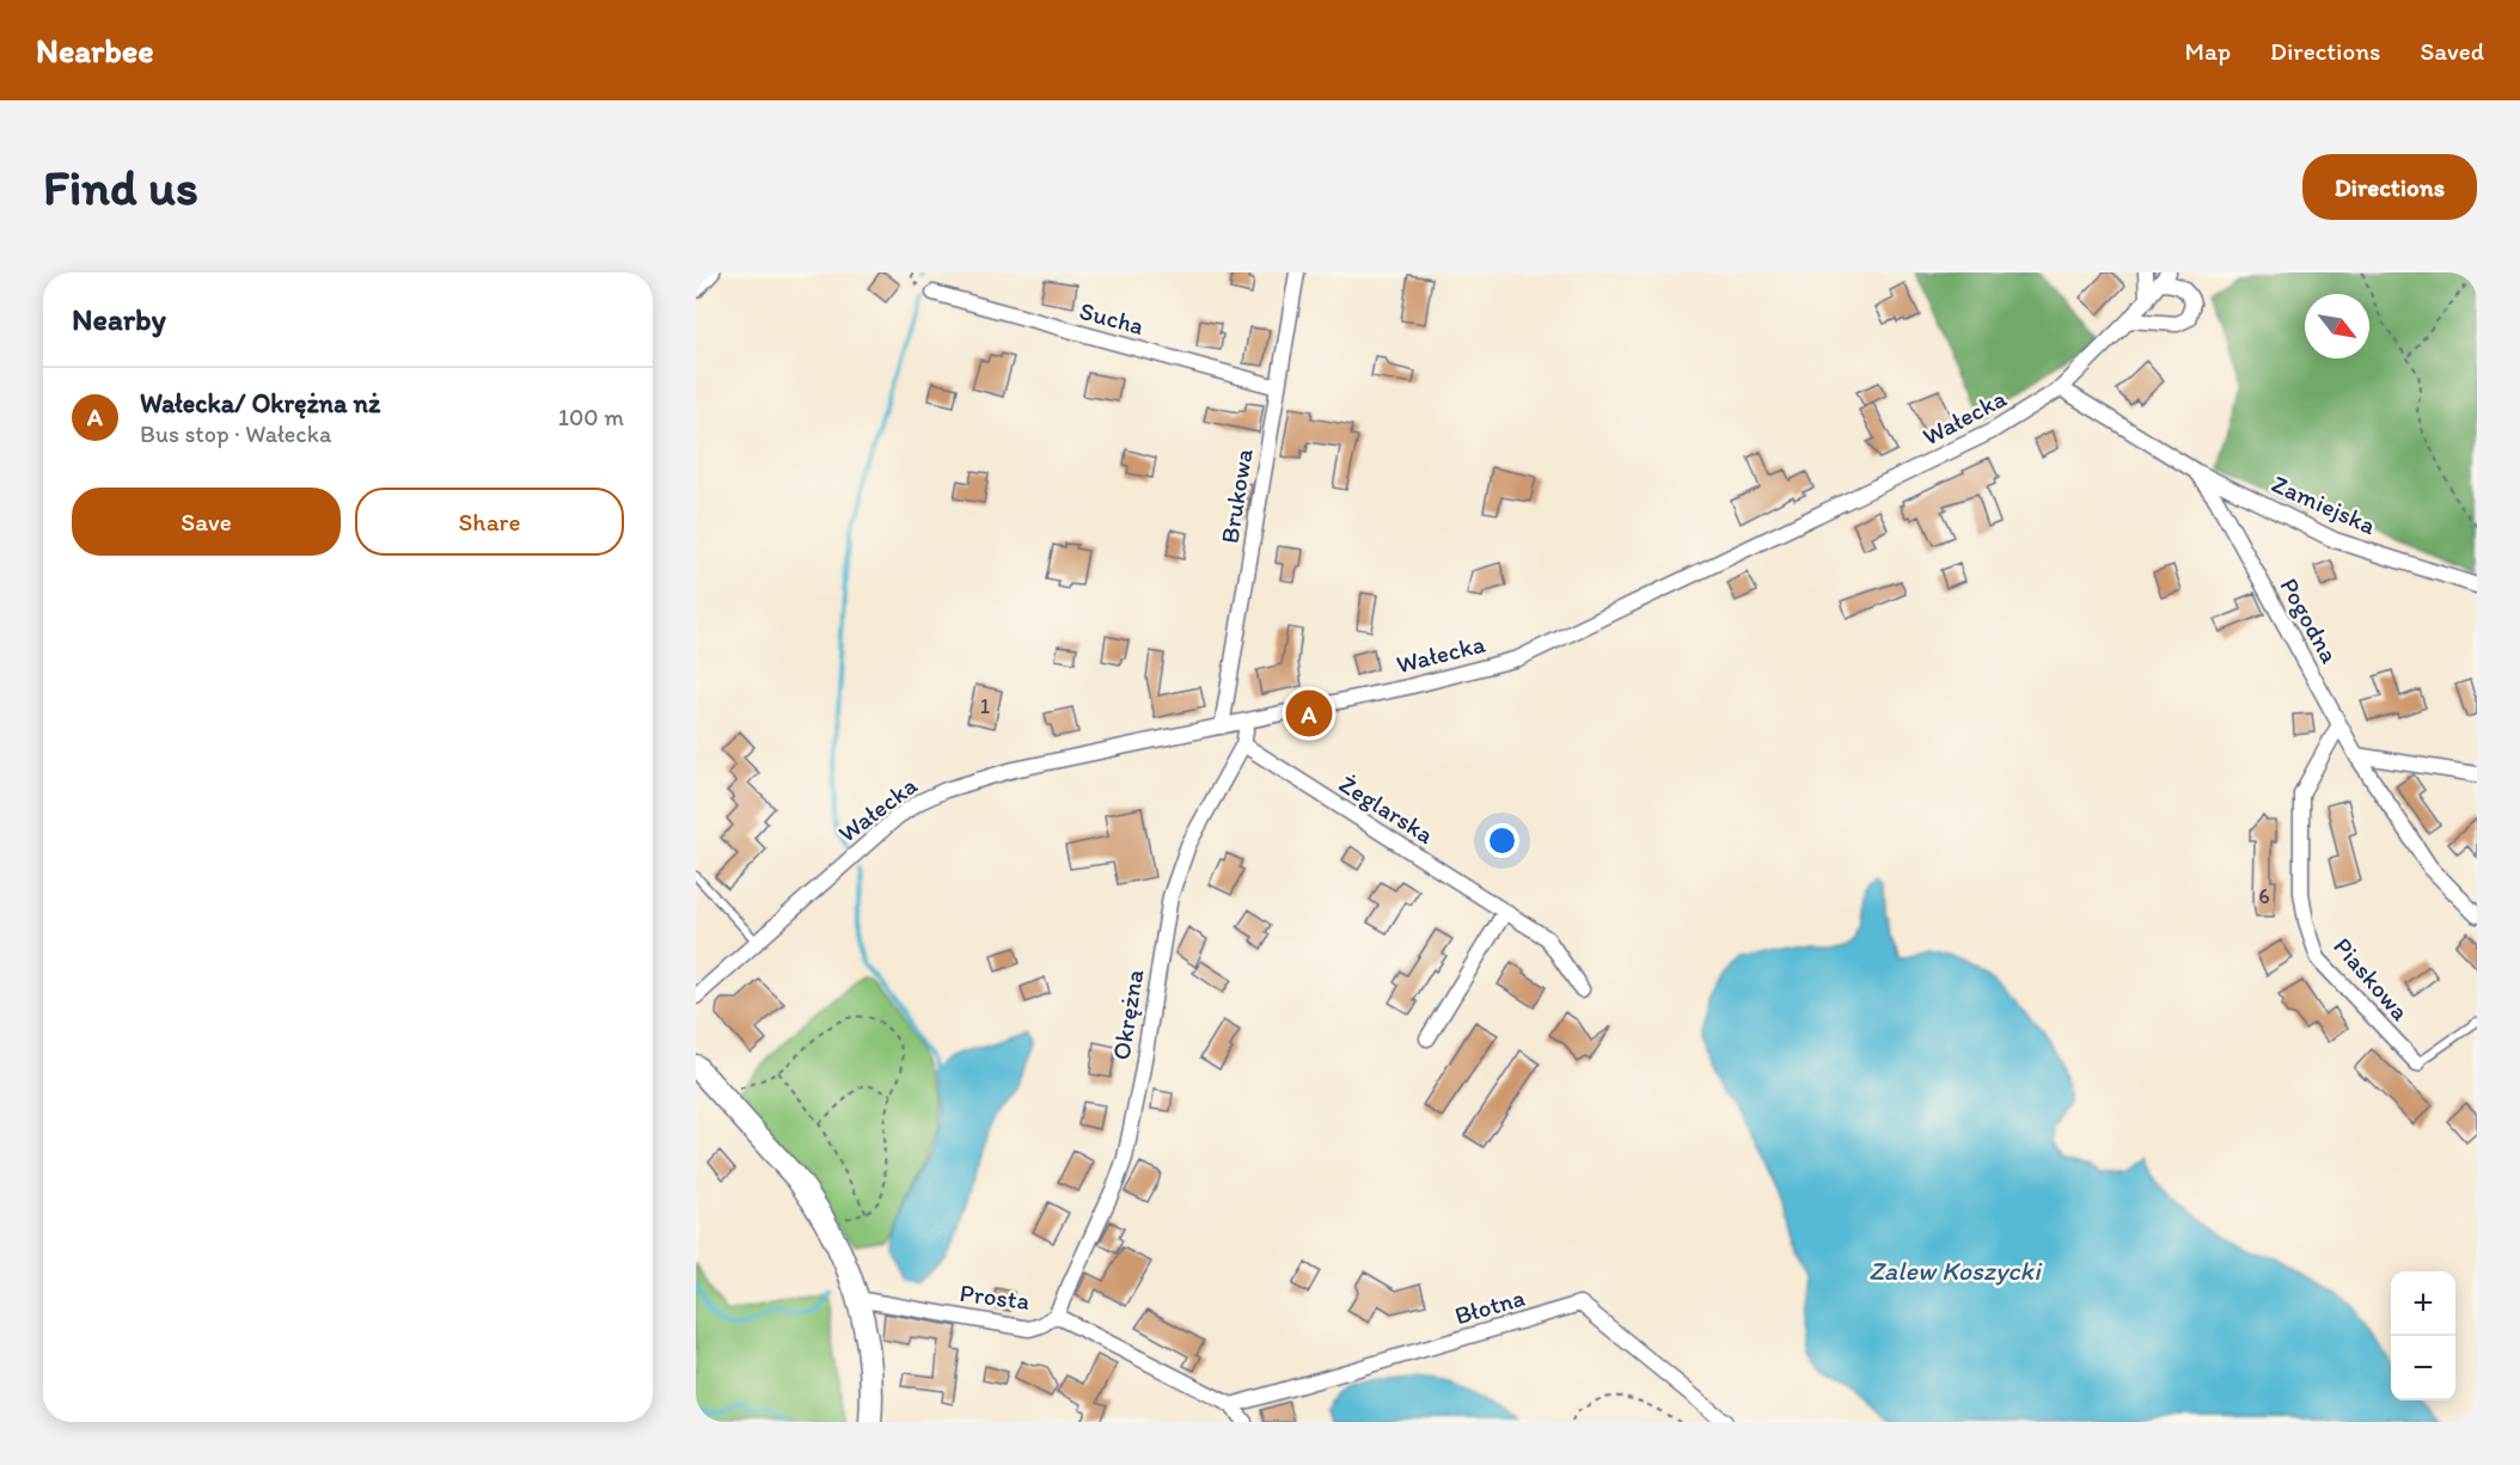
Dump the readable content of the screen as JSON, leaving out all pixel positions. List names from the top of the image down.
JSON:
{
  "streets": {
    "street": [
      "Sucha",
      "Wałecka",
      "Brukowa",
      "Zamiejska",
      "Pogodna",
      "Żeglarska",
      "Piaskowa",
      "Okrężna",
      "Prosta",
      "Błotna"
    ]
  },
  "crossings": [
    ["Sucha", "Brukowa"],
    ["Wałecka", "Brukowa"],
    ["Wałecka", "Pogodna"],
    ["Wałecka", "Okrężna"],
    ["Zamiejska", "Pogodna"],
    ["Pogodna", "Piaskowa"],
    ["Żeglarska", "Okrężna"],
    ["Okrężna", "Prosta"],
    ["Prosta", "Błotna"]
  ],
  "water": ["Zalew Koszycki"],
  "house_numbers": ["1", "6"],
  "north": "bottom right",
  "page": {
    "header": "Nearbee",
    "nav": ["Map", "Directions", "Saved"],
    "buttons": [
      "Directions",
      ["Save", "Share"]
    ],
    "title": "Find us",
    "heading": "Nearby",
    "list": [
      {
        "mark": "A",
        "name": "Wałecka/ Okrężna nż",
        "note": "Bus stop · Wałecka",
        "value": "100 m"
      }
    ],
    "pins": "A",
    "map_buttons": ["+", "−"]
  }
}
